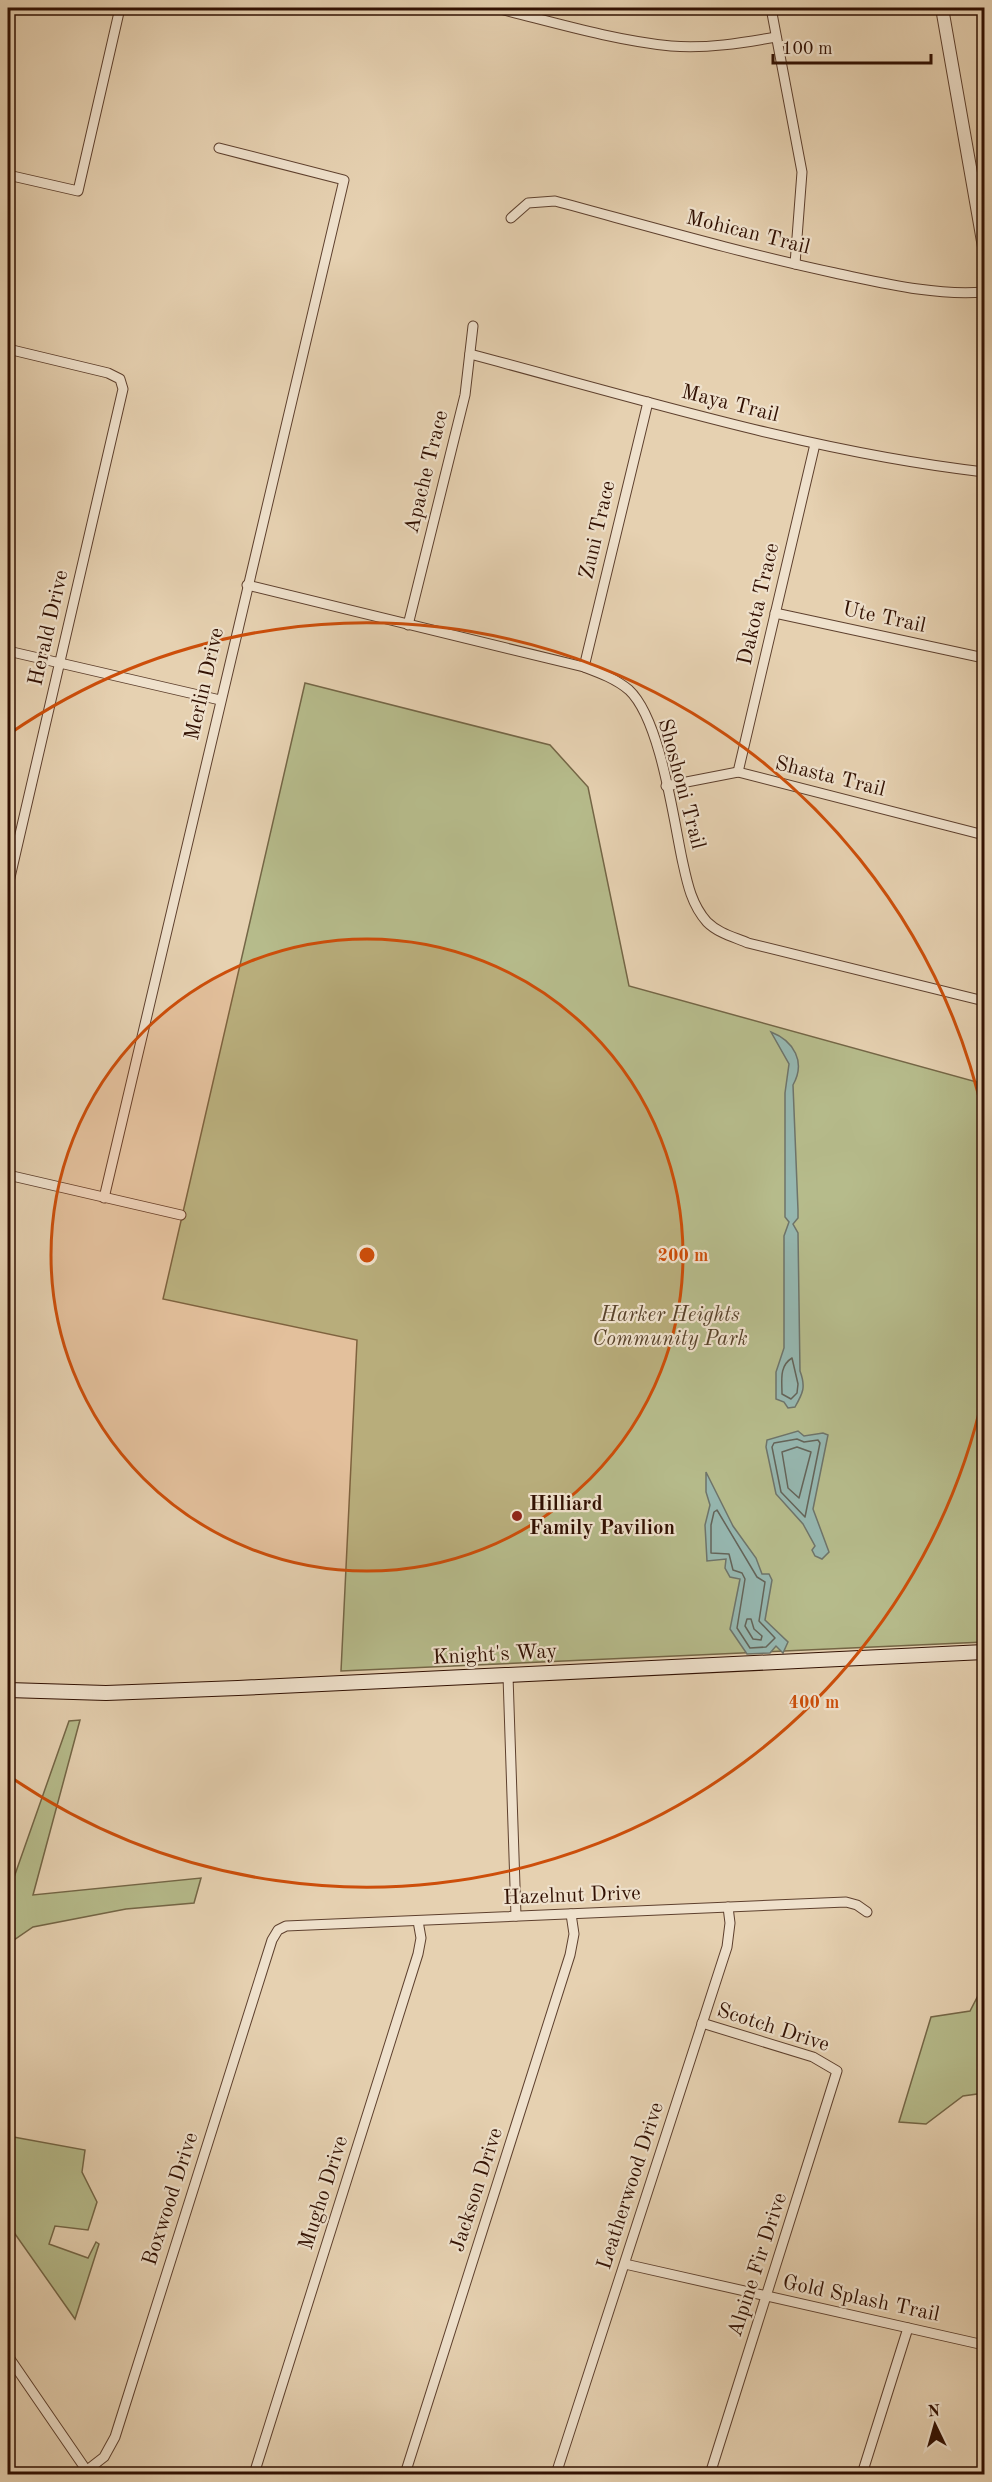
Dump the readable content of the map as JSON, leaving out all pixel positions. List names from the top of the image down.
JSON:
{
  "streets": {
    "main road": ["Knight's Way"],
    "street": [
      "Mohican Trail",
      "Maya Trail",
      "Apache Trace",
      "Zuni Trace",
      "Dakota Trace",
      "Ute Trail",
      "Herald Drive",
      "Merlin Drive",
      "Shasta Trail",
      "Shoshoni Trail",
      "Hazelnut Drive",
      "Scotch Drive",
      "Leatherwood Drive",
      "Jackson Drive",
      "Mugho Drive",
      "Boxwood Drive",
      "Alpine Fir Drive",
      "Gold Splash Trail"
    ]
  },
  "crossings": [
    ["Maya Trail", "Apache Trace"],
    ["Maya Trail", "Zuni Trace"],
    ["Maya Trail", "Dakota Trace"],
    ["Apache Trace", "Shoshoni Trail"],
    ["Zuni Trace", "Shoshoni Trail"],
    ["Dakota Trace", "Ute Trail"],
    ["Dakota Trace", "Shasta Trail"],
    ["Merlin Drive", "Shoshoni Trail"],
    ["Shasta Trail", "Shoshoni Trail"],
    ["Hazelnut Drive", "Leatherwood Drive"],
    ["Hazelnut Drive", "Jackson Drive"],
    ["Hazelnut Drive", "Mugho Drive"],
    ["Hazelnut Drive", "Boxwood Drive"],
    ["Scotch Drive", "Leatherwood Drive"],
    ["Scotch Drive", "Alpine Fir Drive"],
    ["Leatherwood Drive", "Gold Splash Trail"],
    ["Alpine Fir Drive", "Gold Splash Trail"]
  ],
  "parks": ["Harker Heights Community Park"],
  "places": ["Hilliard Family Pavilion"],
  "scale_bar": "100 m",
  "north": "top",
  "rings": ["200 m", "400 m"]
}
